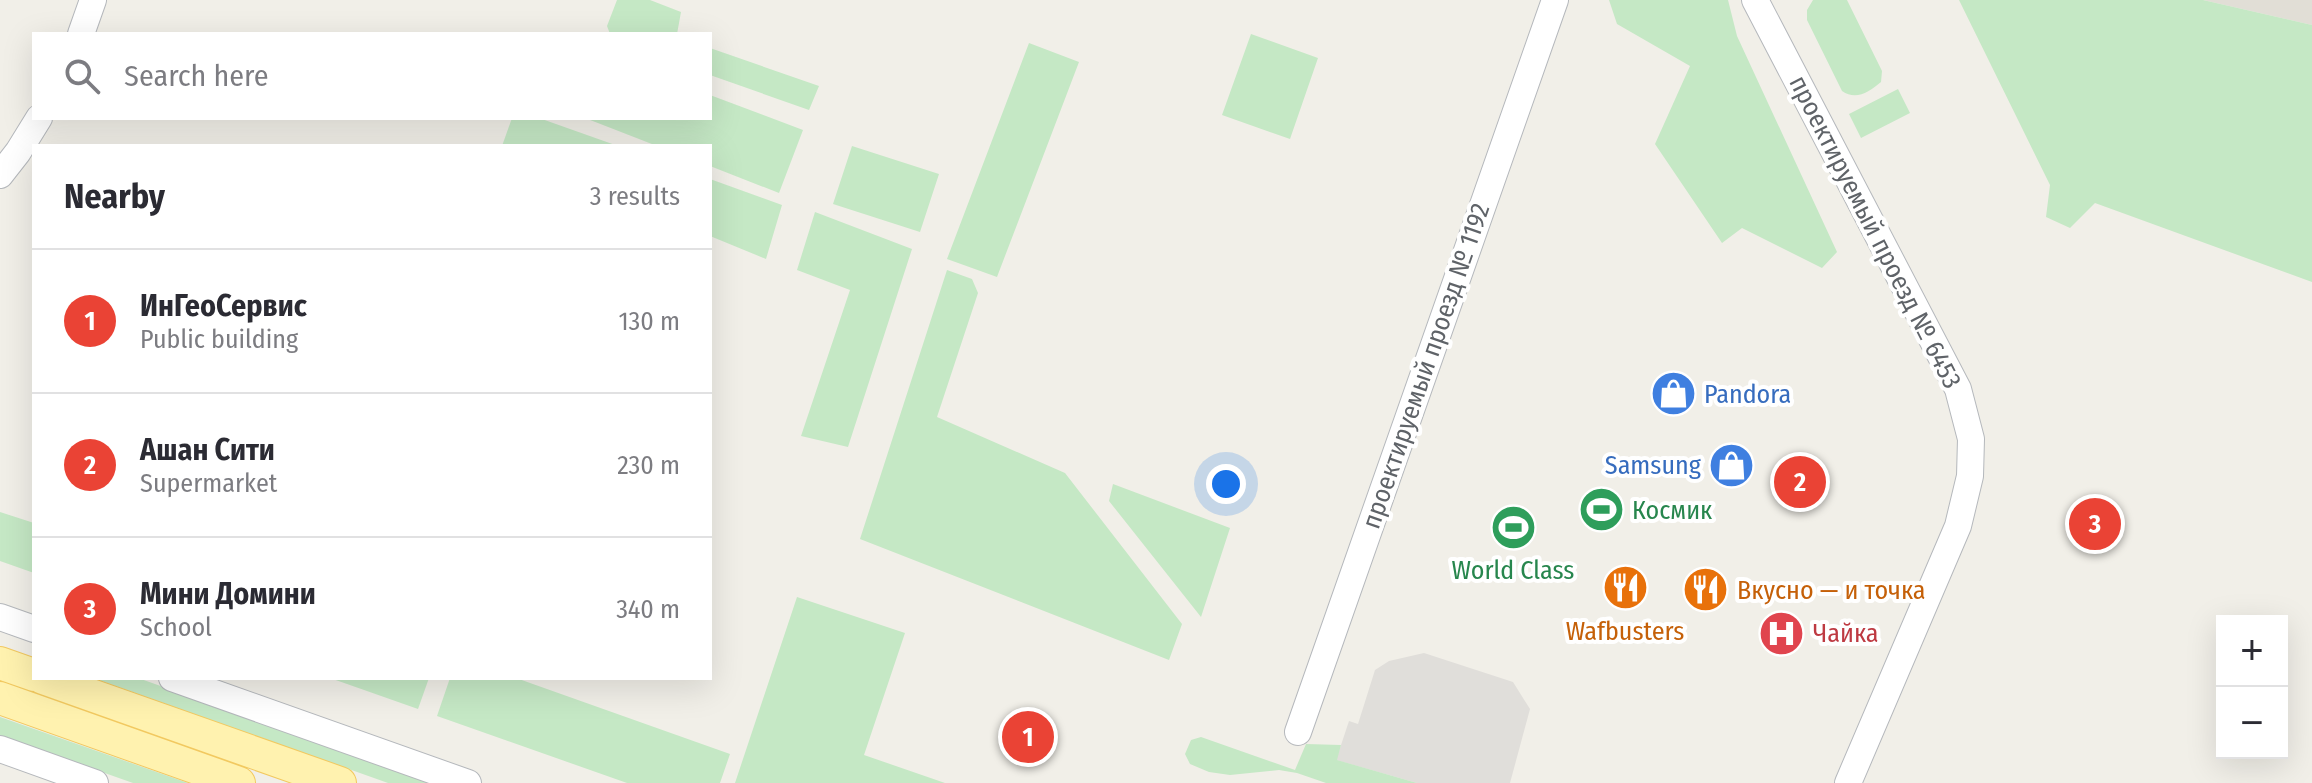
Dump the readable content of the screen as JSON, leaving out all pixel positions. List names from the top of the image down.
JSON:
{
  "streets": {
    "street": ["проектируемый проезд № 6453", "проектируемый проезд № 1192"]
  },
  "places": {
    "shop": ["Pandora", "Samsung"],
    "sports": ["Космик", "World Class"],
    "restaurant": ["Wafbusters", "Вкусно — и точка"],
    "hospital": ["Чайка"]
  },
  "page": {
    "search": "Search here",
    "heading": ["Nearby", "3 results"],
    "list": [
      {
        "mark": "1",
        "name": "ИнГеоСервис",
        "note": "Public building",
        "value": "130 m"
      },
      {
        "mark": "2",
        "name": "Ашан Сити",
        "note": "Supermarket",
        "value": "230 m"
      },
      {
        "mark": "3",
        "name": "Мини Домини",
        "note": "School",
        "value": "340 m"
      }
    ],
    "pins": ["2", "3", "1"],
    "map_buttons": ["+", "−"]
  }
}
